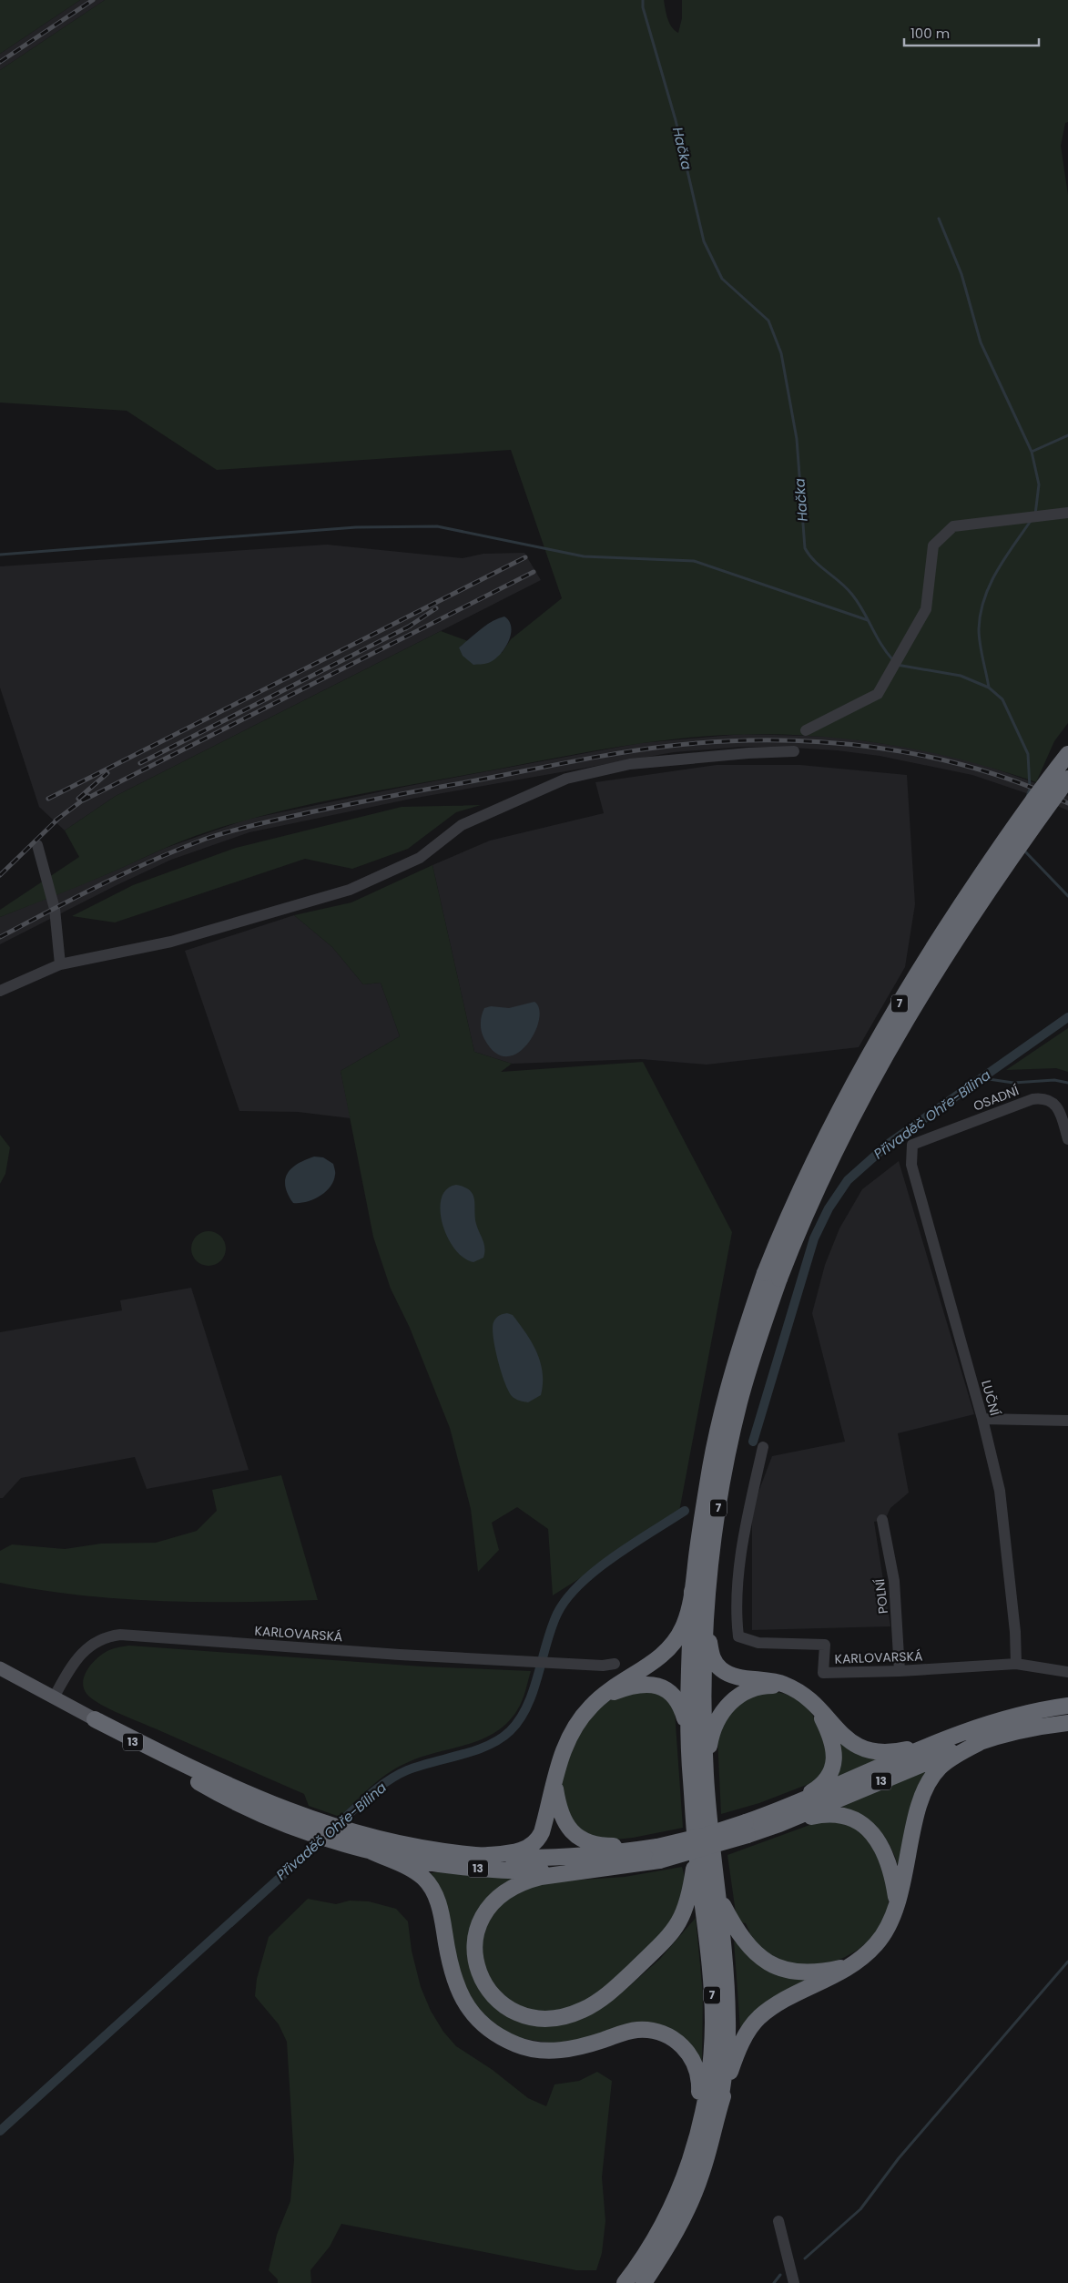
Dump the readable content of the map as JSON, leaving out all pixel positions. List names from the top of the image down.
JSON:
{
  "streets": {
    "highway": ["7", "13"],
    "street": [
      "OSADNÍ",
      "LUČNÍ",
      "POLNÍ",
      "KARLOVARSKÁ"
    ]
  },
  "crossings": [
    ["OSADNÍ", "LUČNÍ"],
    ["LUČNÍ", "KARLOVARSKÁ"],
    ["POLNÍ", "KARLOVARSKÁ"],
    ["KARLOVARSKÁ", "13"]
  ],
  "water": ["Hačka", "Přivaděč Ohře-Bílina"],
  "scale_bar": "100 m"
}
